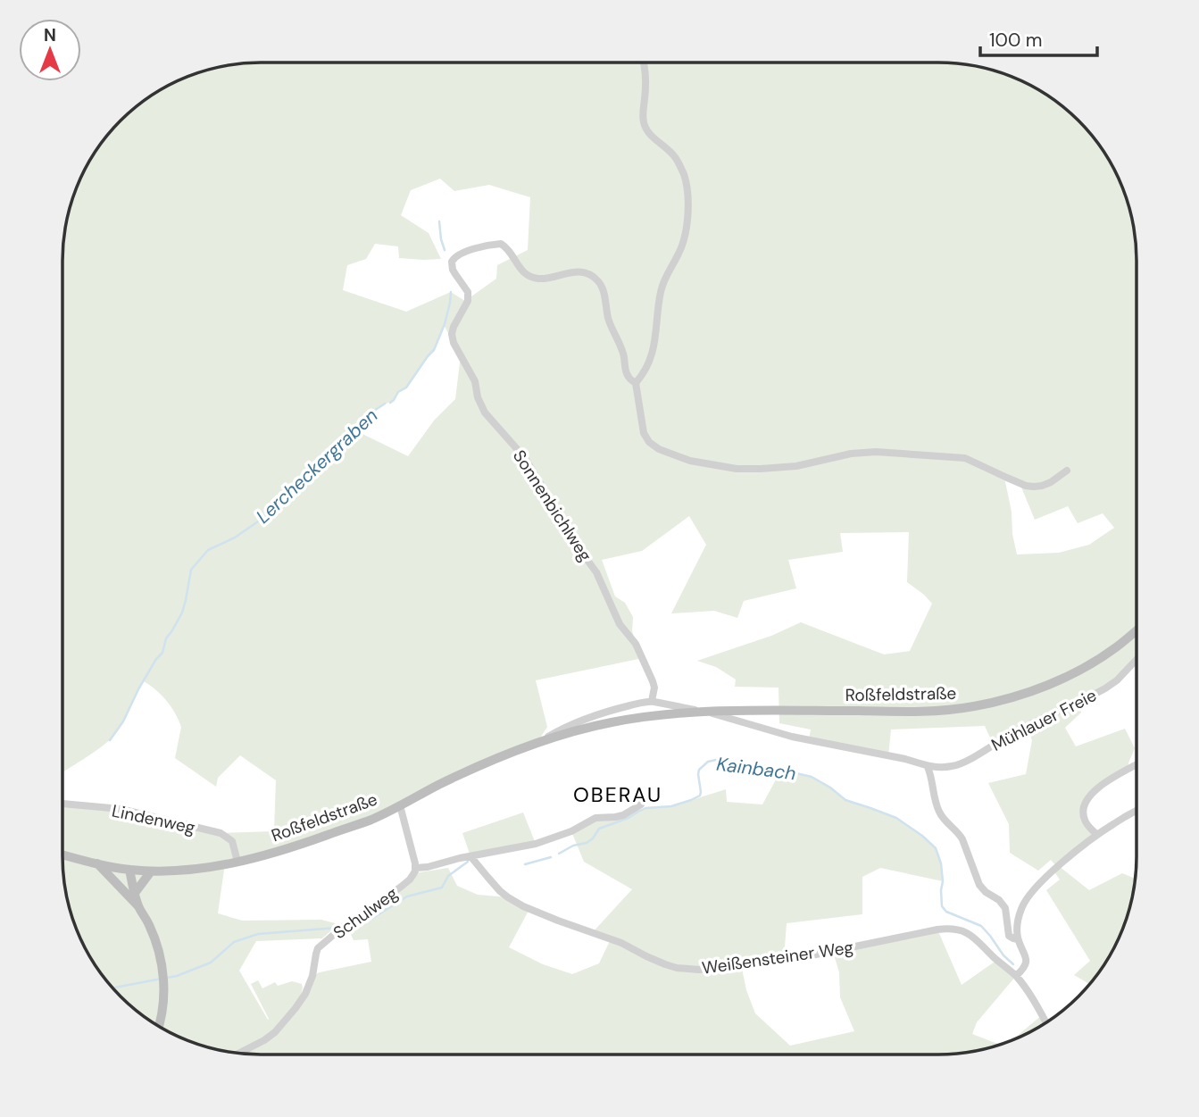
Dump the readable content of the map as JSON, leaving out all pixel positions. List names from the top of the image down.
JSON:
{
  "streets": {
    "main road": ["Roßfeldstraße"],
    "street": [
      "Sonnenbichlweg",
      "Mühlauer Freie",
      "Lindenweg",
      "Schulweg",
      "Weißensteiner Weg"
    ]
  },
  "crossings": [
    ["Sonnenbichlweg", "Roßfeldstraße"],
    ["Roßfeldstraße", "Mühlauer Freie"],
    ["Roßfeldstraße", "Lindenweg"]
  ],
  "districts": ["OBERAU"],
  "water": ["Lercheckergraben", "Kainbach"],
  "scale_bar": "100 m",
  "north": "top"
}
